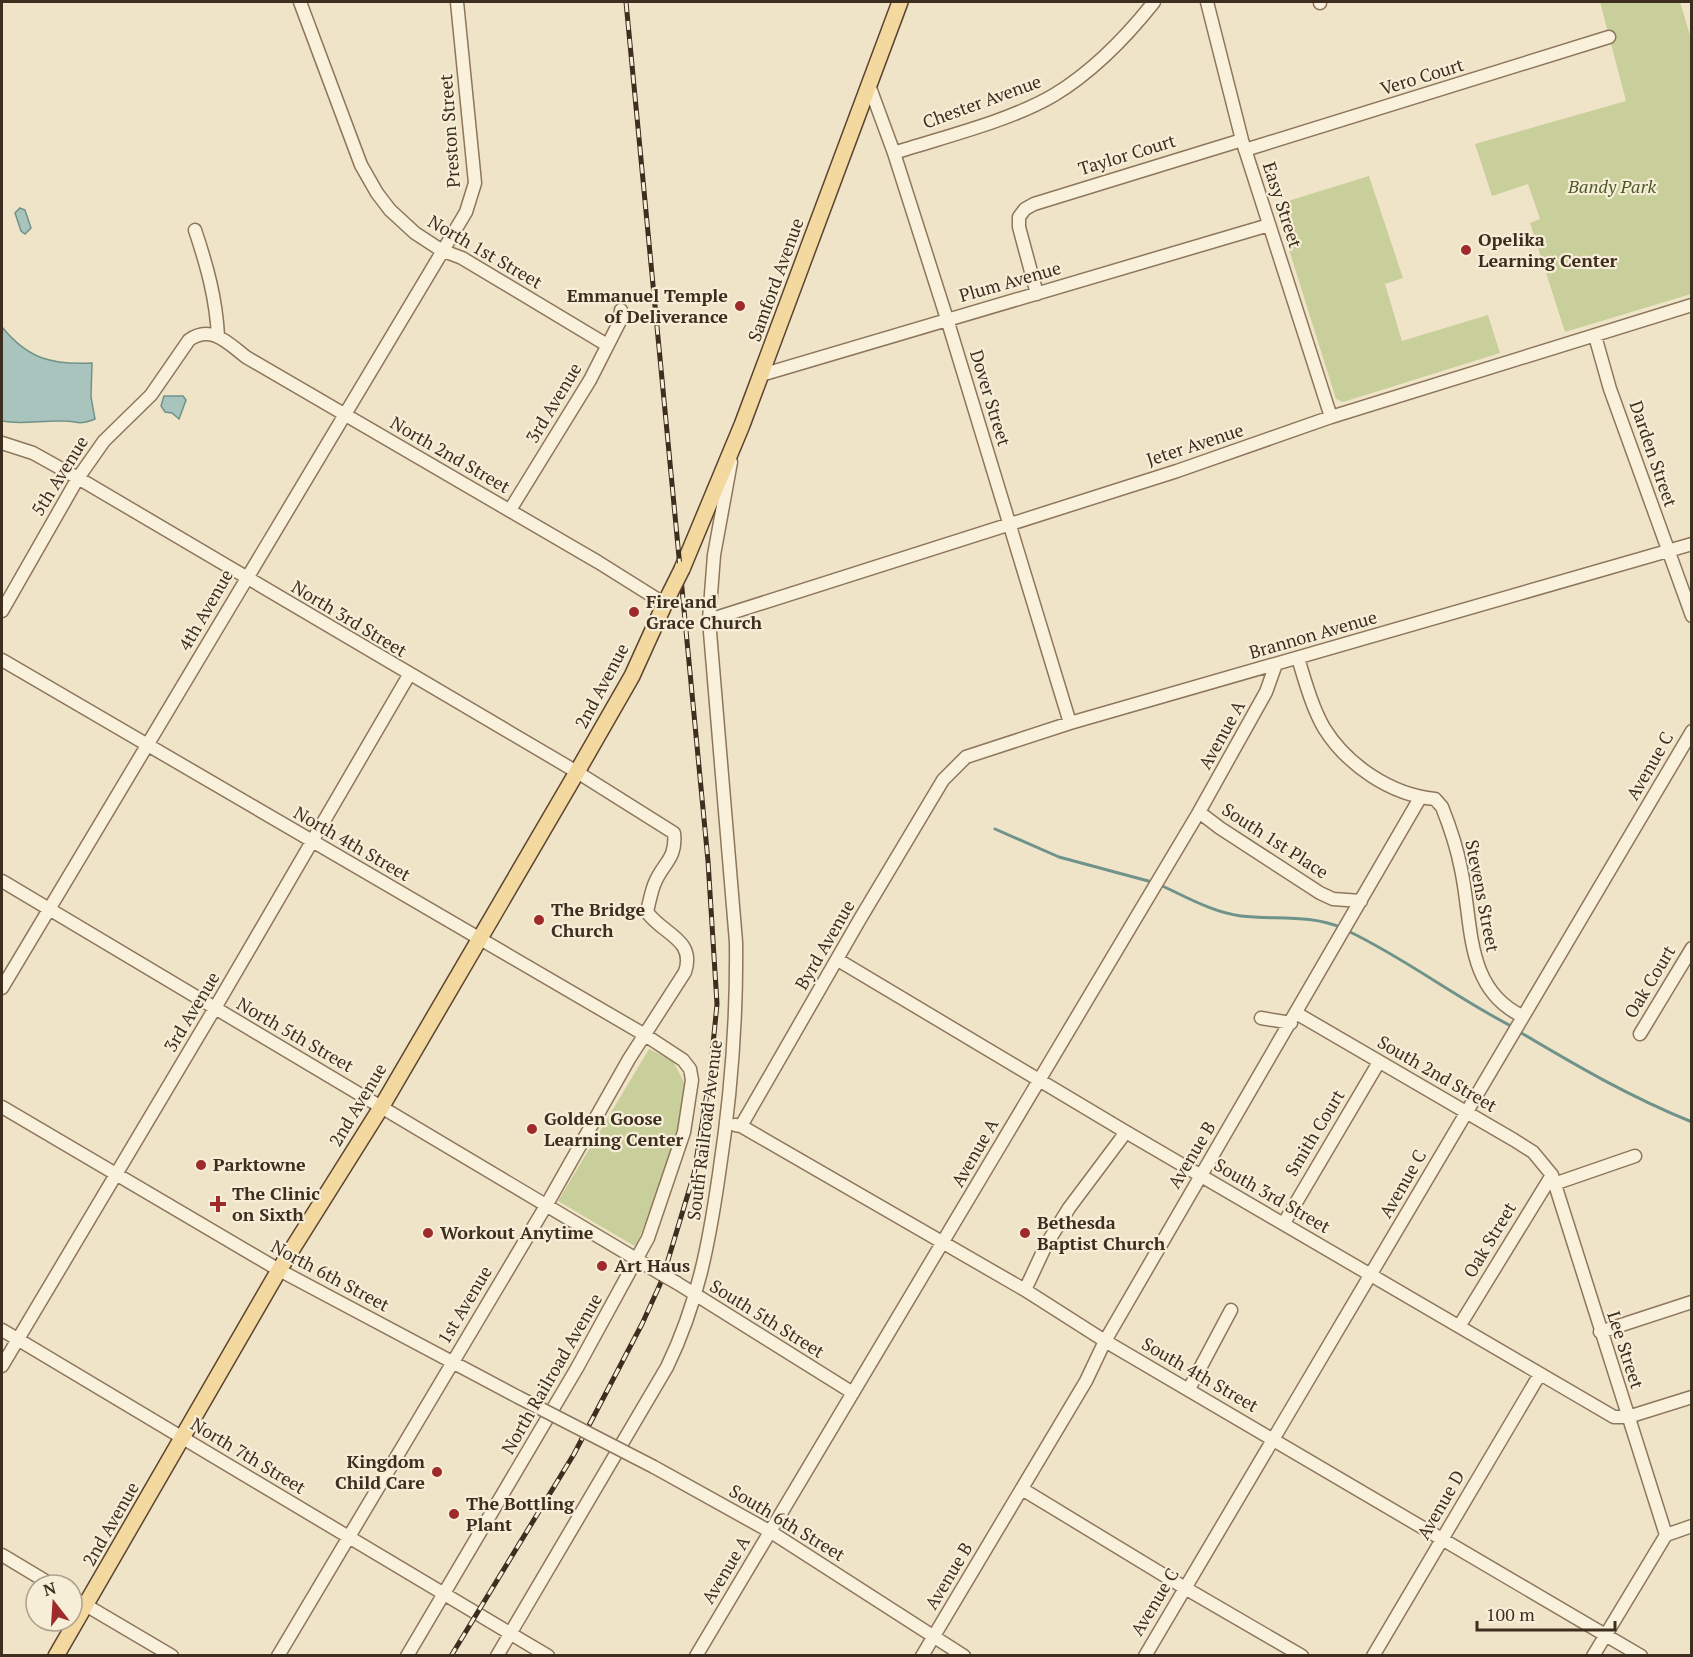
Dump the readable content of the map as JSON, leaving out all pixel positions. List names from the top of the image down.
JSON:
{
  "streets": {
    "main road": ["Samford Avenue", "2nd Avenue"],
    "street": [
      "Vero Court",
      "Chester Avenue",
      "Preston Street",
      "Taylor Court",
      "Easy Street",
      "North 1st Street",
      "Plum Avenue",
      "Dover Street",
      "3rd Avenue",
      "Jeter Avenue",
      "Darden Street",
      "North 2nd Street",
      "5th Avenue",
      "4th Avenue",
      "North 3rd Street",
      "Brannon Avenue",
      "Avenue A",
      "Avenue C",
      "South 1st Place",
      "North 4th Street",
      "Stevens Street",
      "Byrd Avenue",
      "Oak Court",
      "North 5th Street",
      "South 2nd Street",
      "South Railroad Avenue",
      "Smith Court",
      "Avenue B",
      "South 3rd Street",
      "Oak Street",
      "North 6th Street",
      "1st Avenue",
      "South 5th Street",
      "Lee Street",
      "North Railroad Avenue",
      "South 4th Street",
      "North 7th Street",
      "Avenue D",
      "South 6th Street"
    ]
  },
  "crossings": [
    ["Vero Court", "Taylor Court"],
    ["Vero Court", "Easy Street"],
    ["Chester Avenue", "Dover Street"],
    ["Preston Street", "North 1st Street"],
    ["Preston Street", "4th Avenue"],
    ["Taylor Court", "Easy Street"],
    ["Taylor Court", "Plum Avenue"],
    ["Easy Street", "Plum Avenue"],
    ["Easy Street", "Jeter Avenue"],
    ["North 1st Street", "3rd Avenue"],
    ["North 1st Street", "4th Avenue"],
    ["Samford Avenue", "Plum Avenue"],
    ["Samford Avenue", "Dover Street"],
    ["Samford Avenue", "2nd Avenue"],
    ["Samford Avenue", "South Railroad Avenue"],
    ["Plum Avenue", "Dover Street"],
    ["Dover Street", "Jeter Avenue"],
    ["Dover Street", "Brannon Avenue"],
    ["3rd Avenue", "North 2nd Street"],
    ["3rd Avenue", "North 3rd Street"],
    ["3rd Avenue", "North 4th Street"],
    ["3rd Avenue", "North 5th Street"],
    ["3rd Avenue", "North 6th Street"],
    ["3rd Avenue", "North 7th Street"],
    ["Jeter Avenue", "Darden Street"],
    ["Jeter Avenue", "South Railroad Avenue"],
    ["Darden Street", "Brannon Avenue"],
    ["North 2nd Street", "5th Avenue"],
    ["North 2nd Street", "4th Avenue"],
    ["North 2nd Street", "2nd Avenue"],
    ["5th Avenue", "North 3rd Street"],
    ["4th Avenue", "North 3rd Street"],
    ["4th Avenue", "North 4th Street"],
    ["4th Avenue", "North 5th Street"],
    ["North 3rd Street", "2nd Avenue"],
    ["North 3rd Street", "1st Avenue"],
    ["Brannon Avenue", "Avenue A"],
    ["Brannon Avenue", "Stevens Street"],
    ["Brannon Avenue", "Byrd Avenue"],
    ["2nd Avenue", "North 4th Street"],
    ["2nd Avenue", "North 5th Street"],
    ["2nd Avenue", "North 6th Street"],
    ["2nd Avenue", "North 7th Street"],
    ["Avenue A", "South 1st Place"],
    ["Avenue A", "South 3rd Street"],
    ["Avenue A", "South 5th Street"],
    ["Avenue A", "South 4th Street"],
    ["Avenue A", "South 6th Street"],
    ["Avenue C", "Stevens Street"],
    ["Avenue C", "South 2nd Street"],
    ["Avenue C", "South 3rd Street"],
    ["Avenue C", "South 4th Street"],
    ["South 1st Place", "Avenue B"],
    ["North 4th Street", "1st Avenue"],
    ["North 4th Street", "North Railroad Avenue"],
    ["Stevens Street", "Avenue B"],
    ["Byrd Avenue", "South 3rd Street"],
    ["Byrd Avenue", "South 4th Street"],
    ["North 5th Street", "1st Avenue"],
    ["North 5th Street", "South 5th Street"],
    ["North 5th Street", "North Railroad Avenue"],
    ["South 2nd Street", "Smith Court"],
    ["South 2nd Street", "Avenue B"],
    ["South 2nd Street", "Oak Street"],
    ["South 2nd Street", "Lee Street"],
    ["South Railroad Avenue", "South 5th Street"],
    ["South Railroad Avenue", "North 7th Street"],
    ["Smith Court", "South 3rd Street"],
    ["Avenue B", "South 3rd Street"],
    ["Avenue B", "South 4th Street"],
    ["Avenue B", "South 6th Street"],
    ["South 3rd Street", "Oak Street"],
    ["South 3rd Street", "Lee Street"],
    ["South 3rd Street", "Avenue D"],
    ["Oak Street", "Lee Street"],
    ["North 6th Street", "1st Avenue"],
    ["North 6th Street", "South 6th Street"],
    ["1st Avenue", "North 7th Street"],
    ["North Railroad Avenue", "North 7th Street"],
    ["South 4th Street", "Avenue D"]
  ],
  "parks": ["Bandy Park"],
  "places": {
    "other": [
      "Opelika Learning Center",
      "Emmanuel Temple of Deliverance",
      "Fire and Grace Church",
      "The Bridge Church",
      "Golden Goose Learning Center",
      "Parktowne",
      "Workout Anytime",
      "Bethesda Baptist Church",
      "Art Haus",
      "Kingdom Child Care",
      "The Bottling Plant"
    ],
    "health": ["The Clinic on Sixth"]
  },
  "scale_bar": "100 m",
  "north": "top"
}
